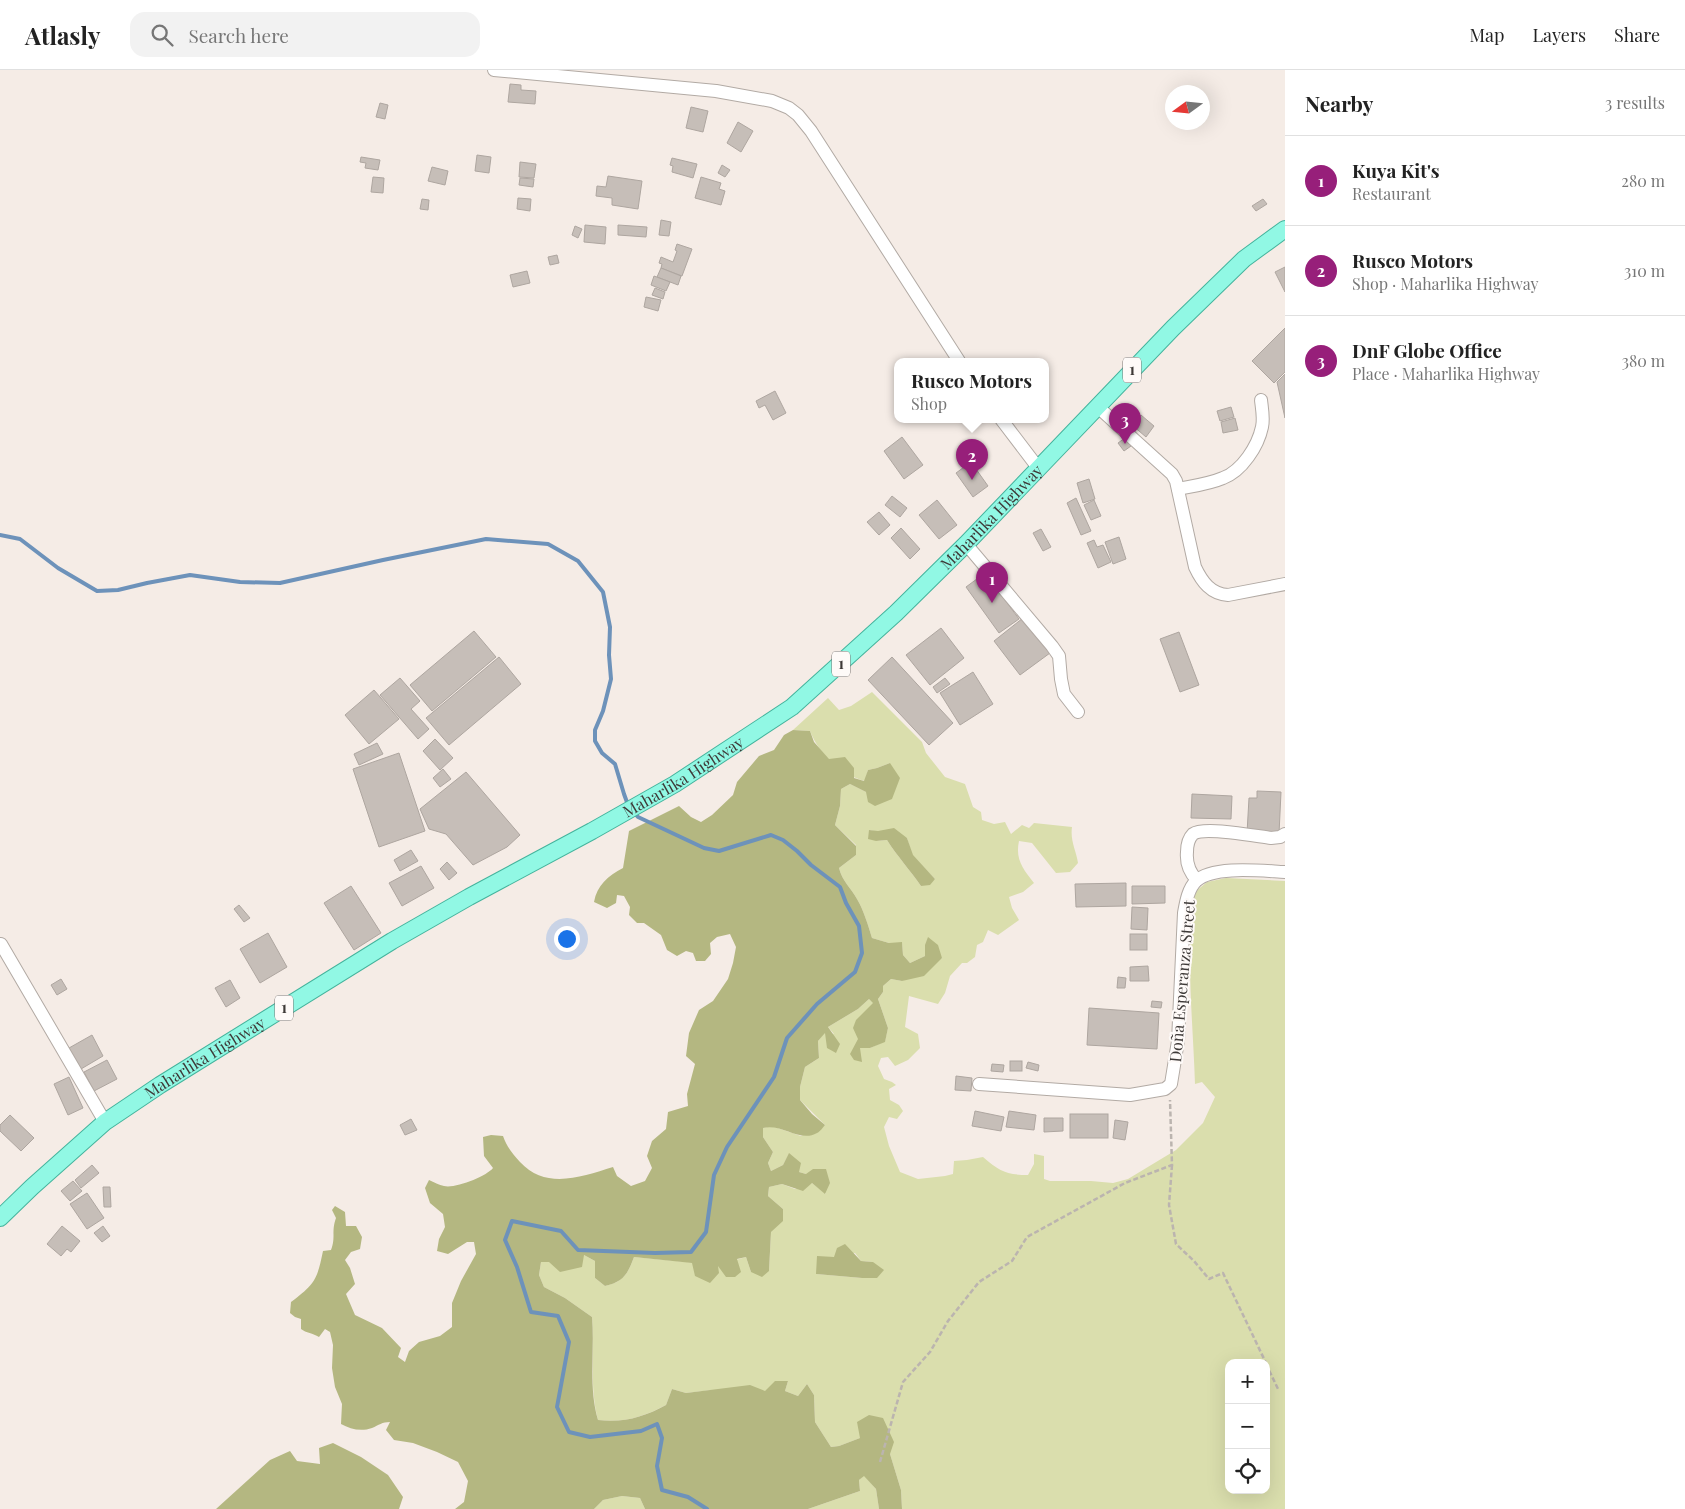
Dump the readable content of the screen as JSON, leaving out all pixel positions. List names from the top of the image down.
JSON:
{
  "streets": {
    "main road": ["1", "Maharlika Highway"],
    "street": ["Doña Esperanza Street"]
  },
  "north": "left",
  "page": {
    "header": "Atlasly",
    "search": "Search here",
    "nav": ["Map", "Layers", "Share"],
    "heading": ["Nearby", "3 results"],
    "list": [
      {
        "mark": "1",
        "name": "Kuya Kit's",
        "note": "Restaurant",
        "value": "280 m"
      },
      {
        "mark": "2",
        "name": "Rusco Motors",
        "note": "Shop · Maharlika Highway",
        "value": "310 m"
      },
      {
        "mark": "3",
        "name": "DnF Globe Office",
        "note": "Place · Maharlika Highway",
        "value": "380 m"
      }
    ],
    "popup": ["Rusco Motors", "Shop"],
    "pins": ["3", "2", "1"],
    "map_buttons": ["+", "−"]
  }
}
